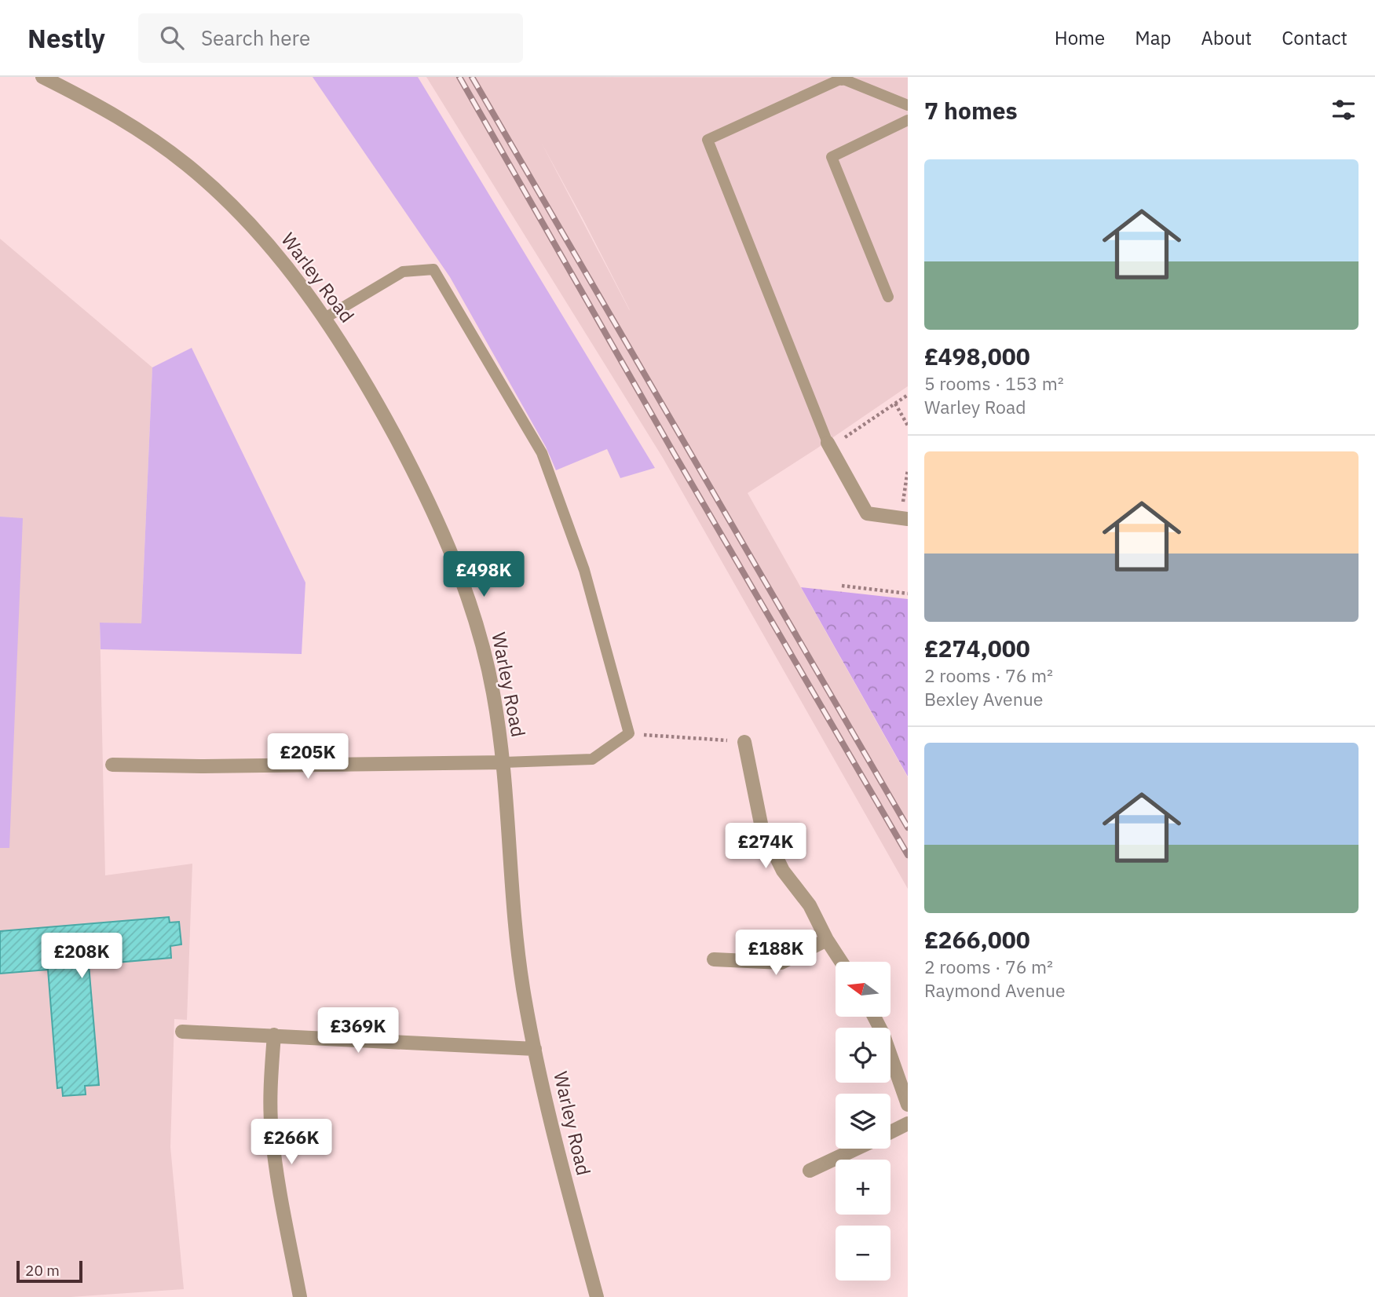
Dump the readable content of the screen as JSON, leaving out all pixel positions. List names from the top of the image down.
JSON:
{
  "streets": {
    "street": ["Warley Road"]
  },
  "scale_bar": "20 m",
  "north": "left",
  "page": {
    "header": "Nestly",
    "search": "Search here",
    "nav": [
      "Home",
      "Map",
      "About",
      "Contact"
    ],
    "heading": "7 homes",
    "list": [
      {
        "name": "£498,000",
        "note": "5 rooms · 153 m² · Warley Road"
      },
      {
        "name": "£274,000",
        "note": "2 rooms · 76 m² · Bexley Avenue"
      },
      {
        "name": "£266,000",
        "note": "2 rooms · 76 m² · Raymond Avenue"
      }
    ],
    "price": [
      "£498K",
      "£205K",
      "£274K",
      "£188K",
      "£208K",
      "£369K",
      "£266K"
    ],
    "map_buttons": ["+", "−"],
    "scale": "20 m"
  }
}
